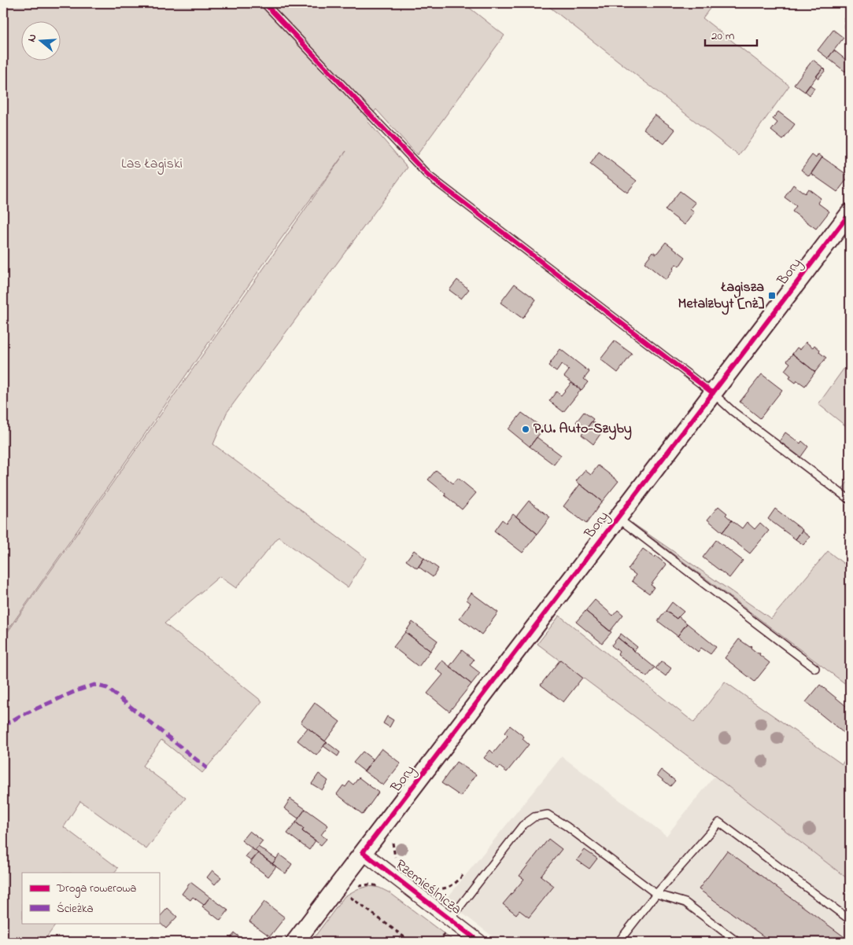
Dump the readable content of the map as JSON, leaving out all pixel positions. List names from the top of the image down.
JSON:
{
  "streets": {
    "street": ["Bory", "Rzemieślnicza"]
  },
  "crossings": [
    ["Bory", "Rzemieślnicza"]
  ],
  "parks": ["Las Łagiski"],
  "places": {
    "transit": ["Łagisza Metalzbyt [nż]"],
    "other": ["P.U. Auto-Szyby"]
  },
  "legend": ["Droga rowerowa", "Ścieżka"],
  "scale_bar": "20 m",
  "north": "left"
}
